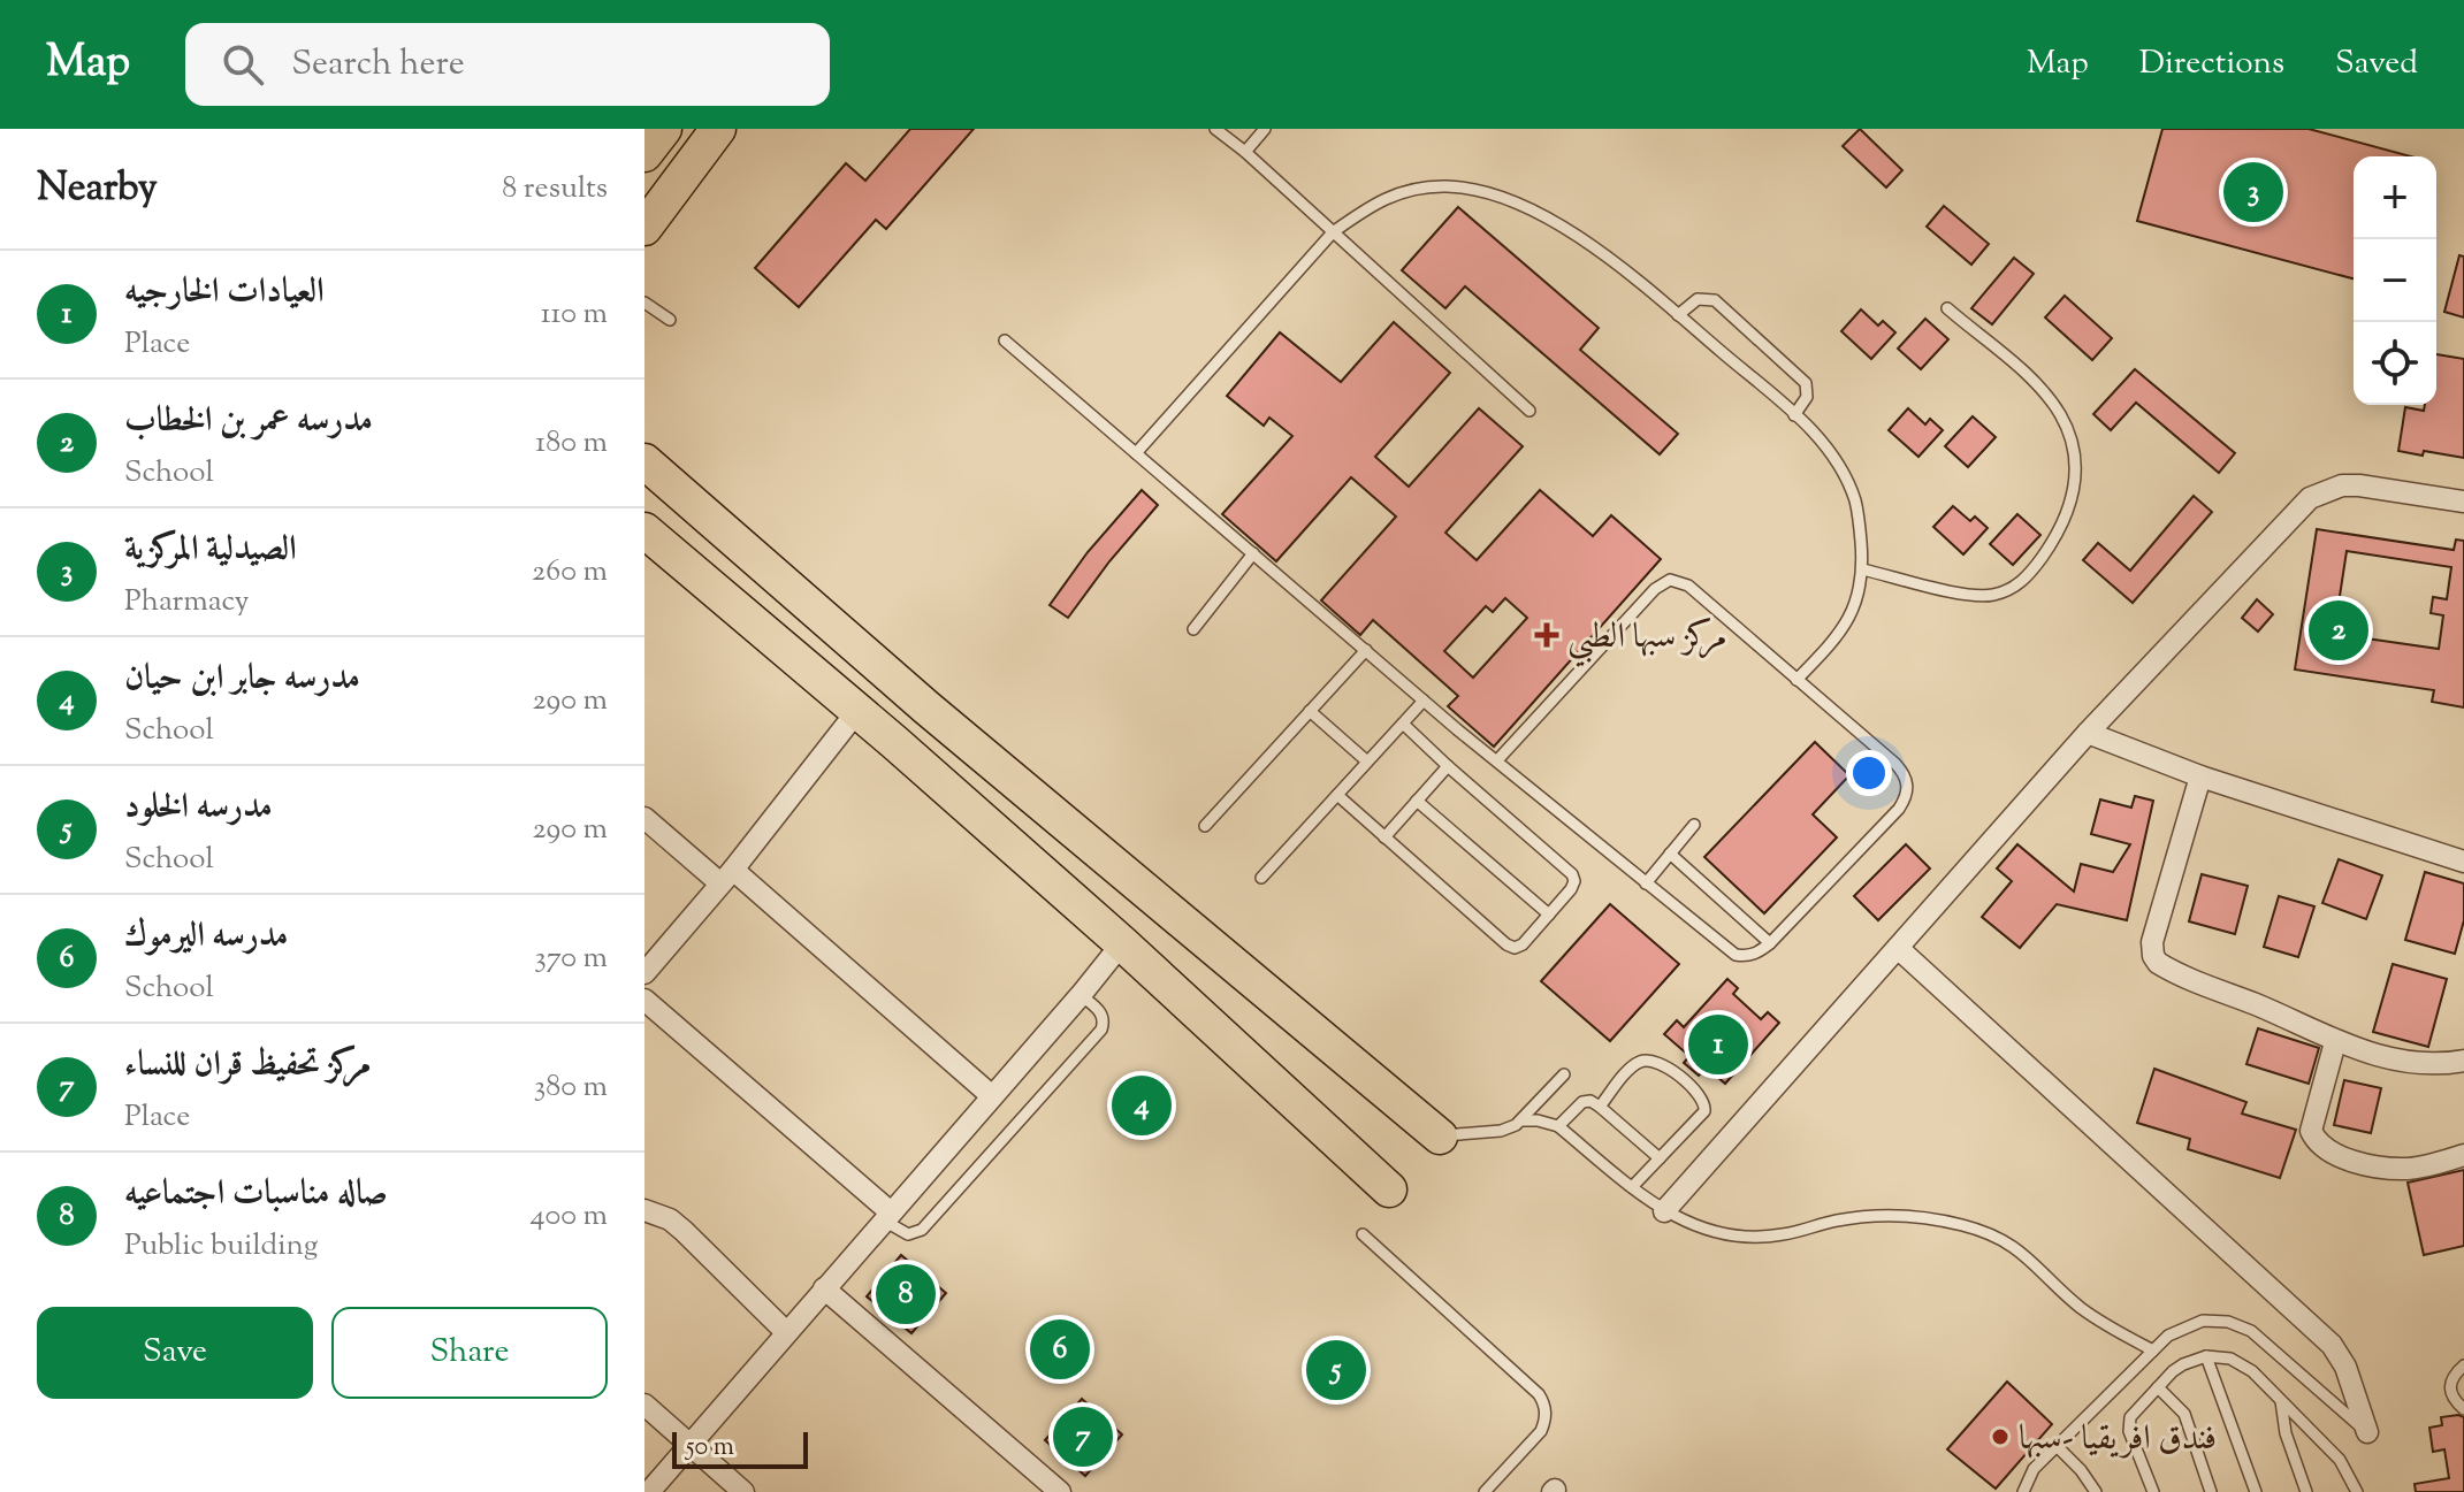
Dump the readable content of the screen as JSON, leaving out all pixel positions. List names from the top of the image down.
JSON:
{
  "places": {
    "health": ["مركز سبها الطبي"],
    "other": ["فندق افريقيا -سبها"]
  },
  "scale_bar": "50 m",
  "page": {
    "header": "Map",
    "search": "Search here",
    "nav": ["Map", "Directions", "Saved"],
    "heading": ["Nearby", "8 results"],
    "map_buttons": ["+", "−"],
    "pins": [
      "3",
      "2",
      "1",
      "4",
      "8",
      "6",
      "5",
      "7"
    ],
    "list": [
      {
        "mark": "1",
        "name": "العيادات الخارجيه",
        "note": "Place",
        "value": "110 m"
      },
      {
        "mark": "2",
        "name": "مدرسه عمر بن الخطاب",
        "note": "School",
        "value": "180 m"
      },
      {
        "mark": "3",
        "name": "الصيدلية المركزية",
        "note": "Pharmacy",
        "value": "260 m"
      },
      {
        "mark": "4",
        "name": "مدرسه جابر ابن حيان",
        "note": "School",
        "value": "290 m"
      },
      {
        "mark": "5",
        "name": "مدرسه الخلود",
        "note": "School",
        "value": "290 m"
      },
      {
        "mark": "6",
        "name": "مدرسه اليرموك",
        "note": "School",
        "value": "370 m"
      },
      {
        "mark": "7",
        "name": "مركز تحفيظ قران للنساء",
        "note": "Place",
        "value": "380 m"
      },
      {
        "mark": "8",
        "name": "صاله مناسبات اجتماعيه",
        "note": "Public building",
        "value": "400 m"
      }
    ],
    "buttons": ["Save", "Share"],
    "scale": "50 m"
  }
}
